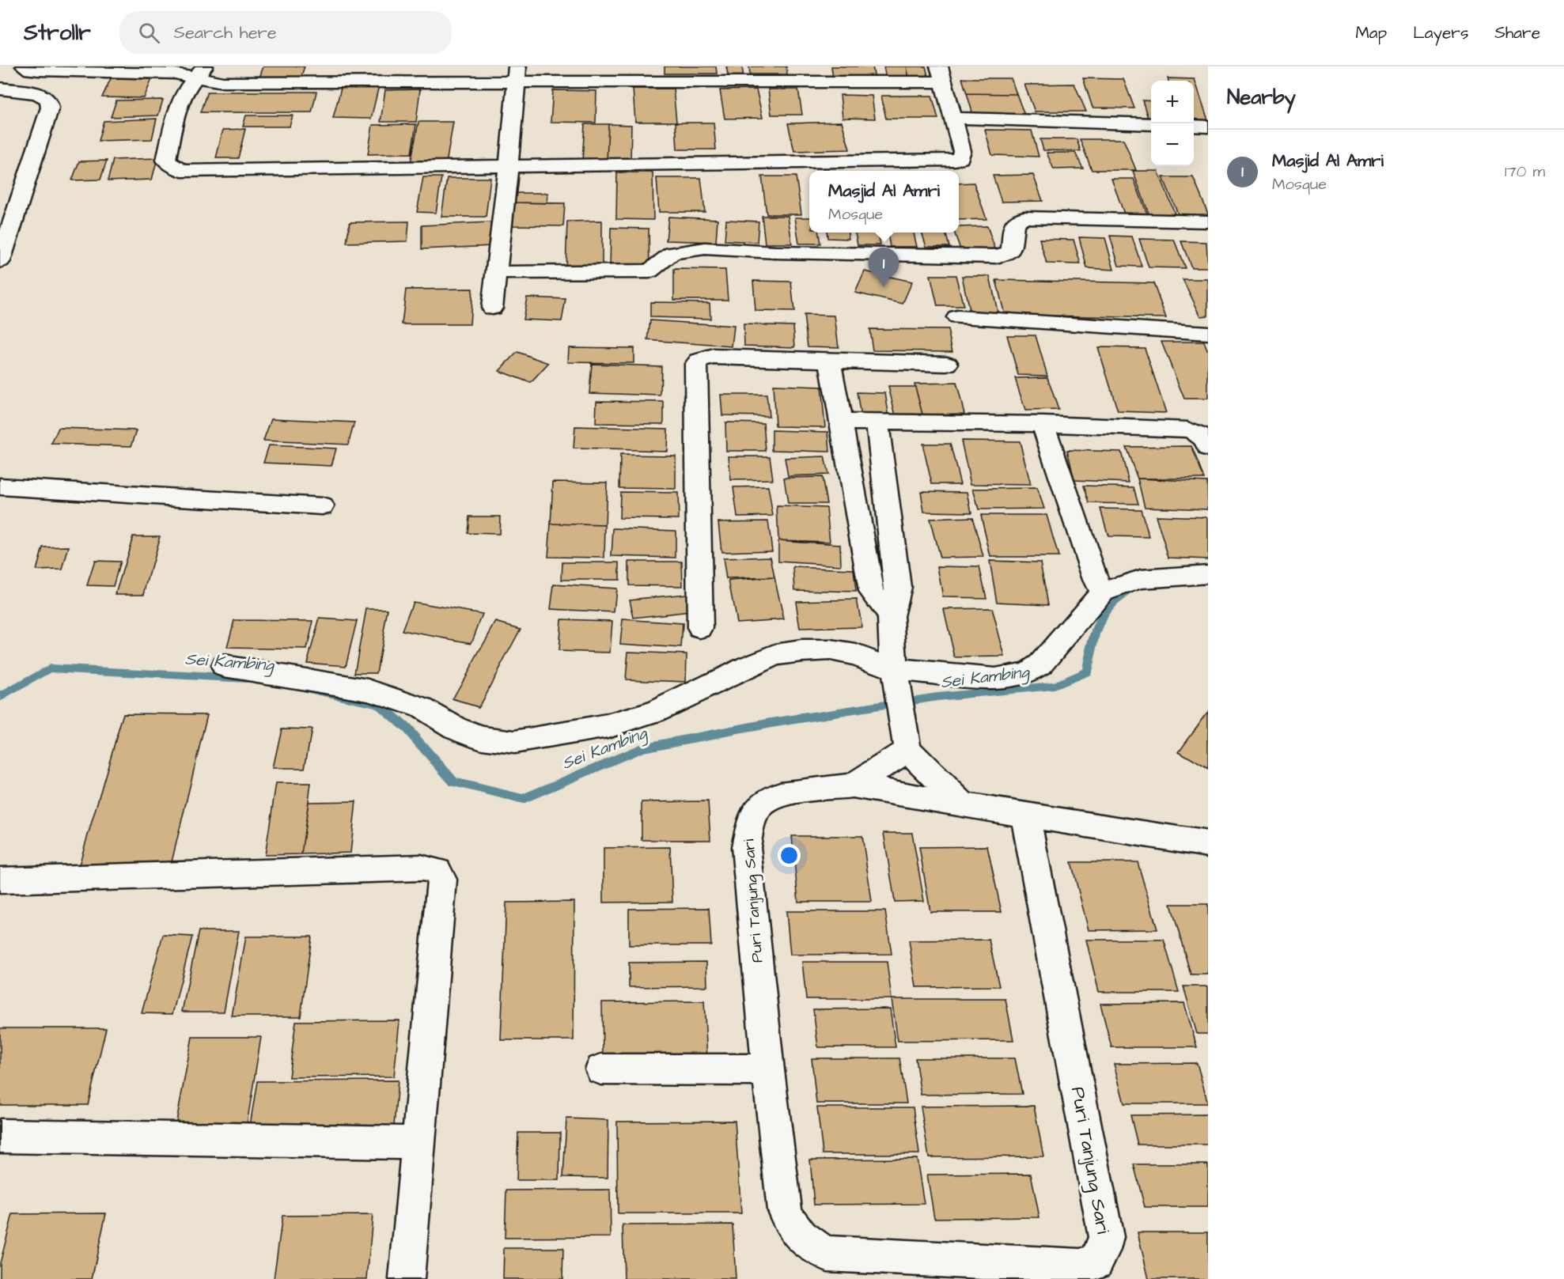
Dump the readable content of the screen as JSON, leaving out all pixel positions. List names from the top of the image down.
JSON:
{
  "streets": {
    "street": ["Puri Tanjung Sari"]
  },
  "water": ["Sei Kambing"],
  "page": {
    "header": "Strollr",
    "search": "Search here",
    "nav": ["Map", "Layers", "Share"],
    "heading": "Nearby",
    "map_buttons": ["+", "−"],
    "list": [
      {
        "mark": "1",
        "name": "Masjid Al Amri",
        "note": "Mosque",
        "value": "170 m"
      }
    ],
    "popup": ["Masjid Al Amri", "Mosque"],
    "pins": "1"
  }
}
